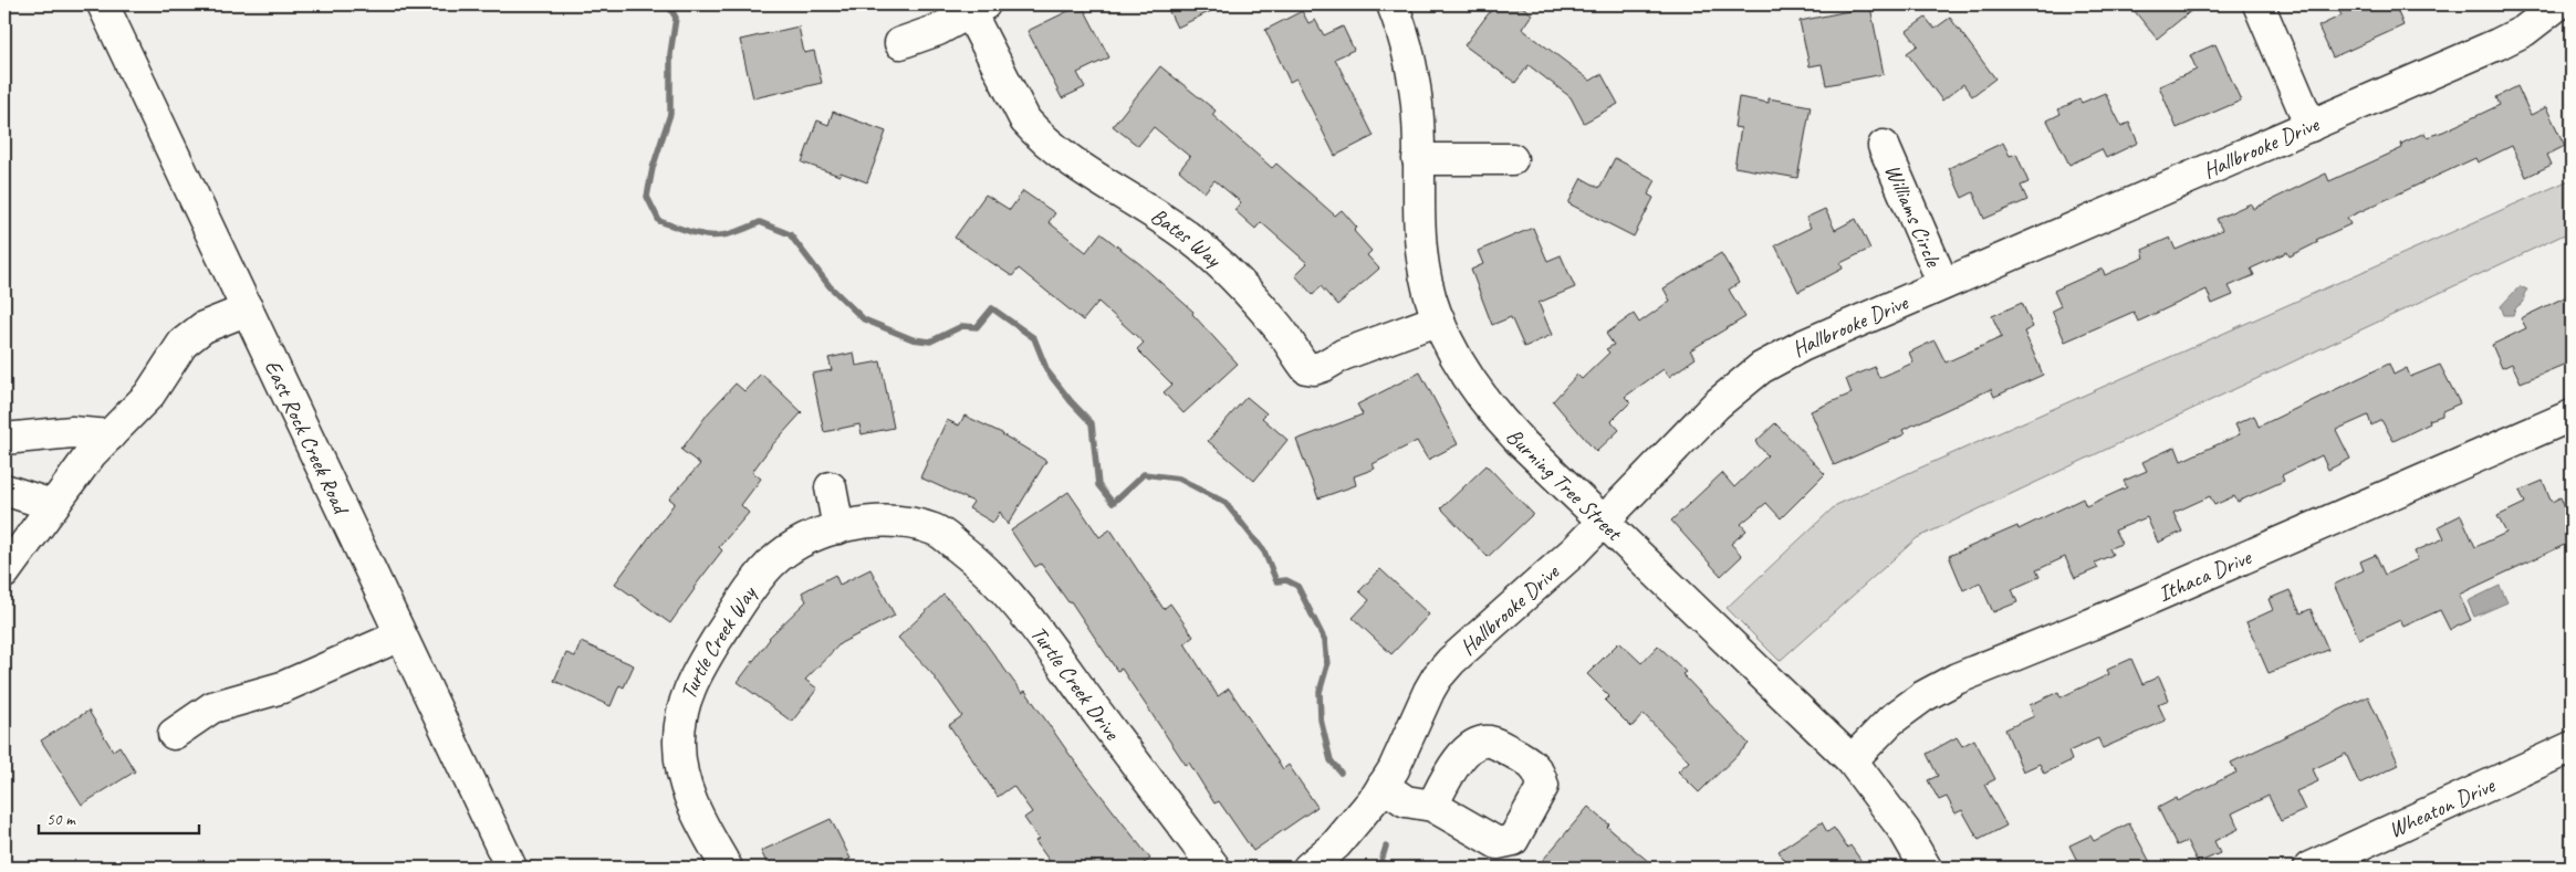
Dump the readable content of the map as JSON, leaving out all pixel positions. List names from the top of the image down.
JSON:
{
  "streets": {
    "street": [
      "Hallbrooke Drive",
      "Williams Circle",
      "Bates Way",
      "East Rock Creek Road",
      "Burning Tree Street",
      "Ithaca Drive",
      "Turtle Creek Way",
      "Turtle Creek Drive",
      "Wheaton Drive"
    ]
  },
  "crossings": [
    ["Hallbrooke Drive", "Williams Circle"],
    ["Hallbrooke Drive", "Burning Tree Street"],
    ["Bates Way", "Burning Tree Street"],
    ["Burning Tree Street", "Ithaca Drive"],
    ["Turtle Creek Way", "Turtle Creek Drive"]
  ],
  "scale_bar": "50 m"
}
